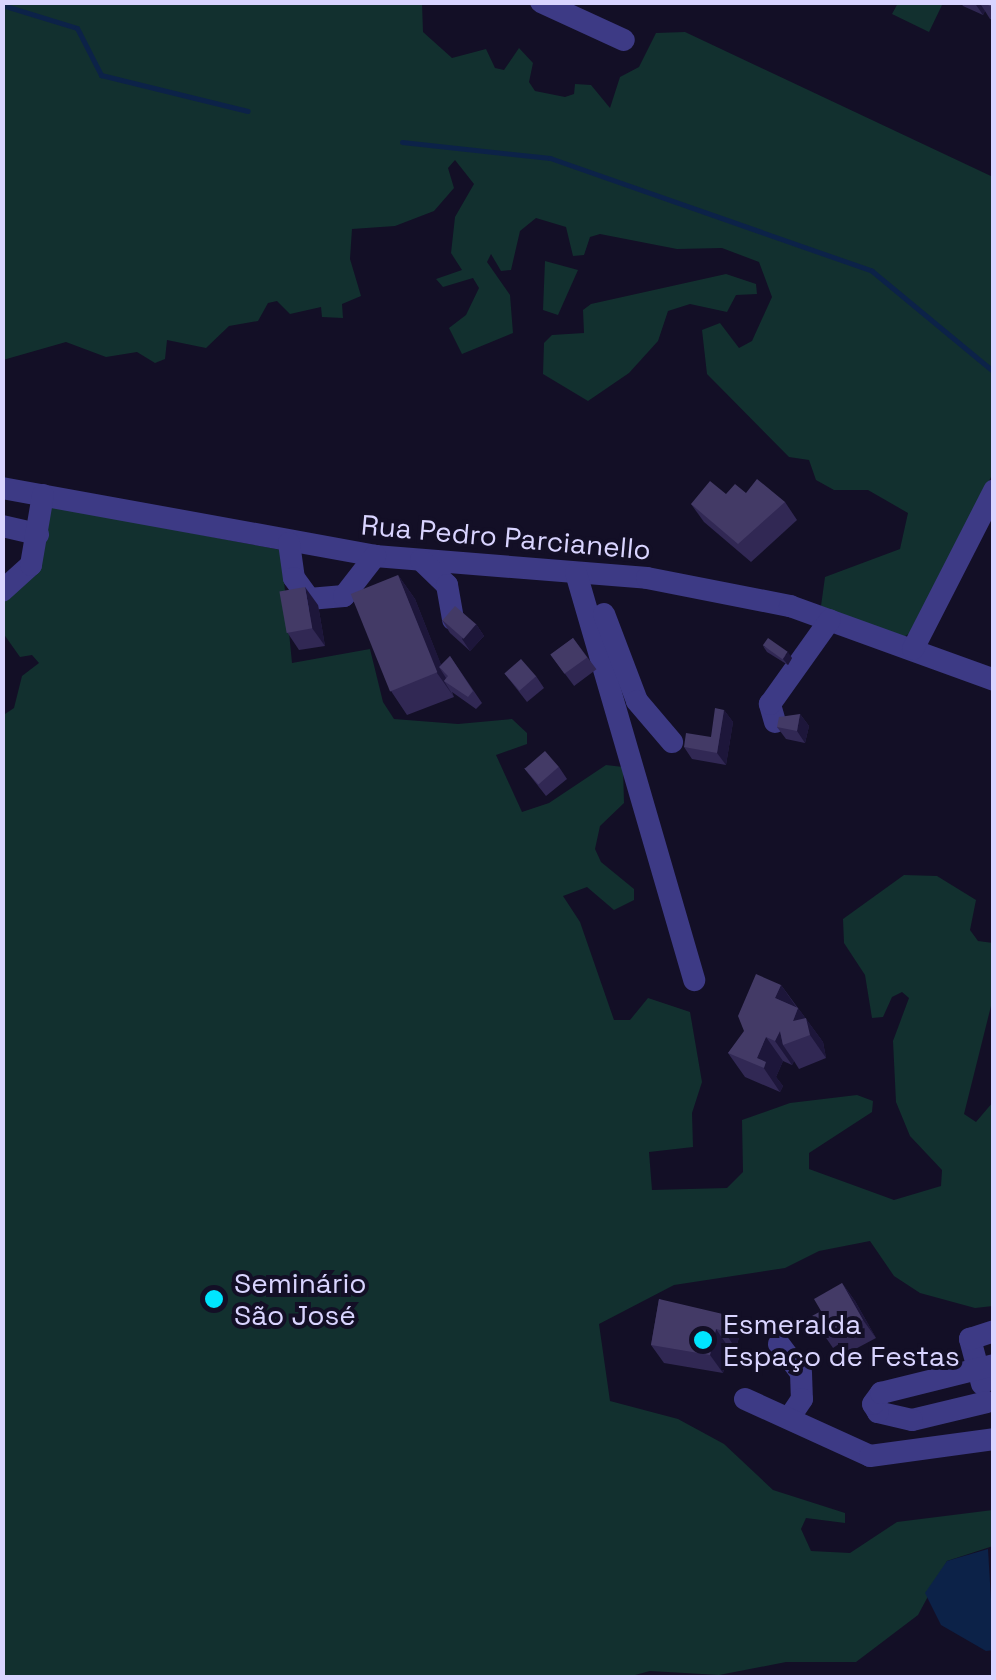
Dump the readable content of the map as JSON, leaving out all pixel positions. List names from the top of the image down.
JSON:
{
  "streets": {
    "street": ["Rua Pedro Parcianello"]
  },
  "places": ["Seminário São José", "Esmeralda Espaço de Festas"]
}
